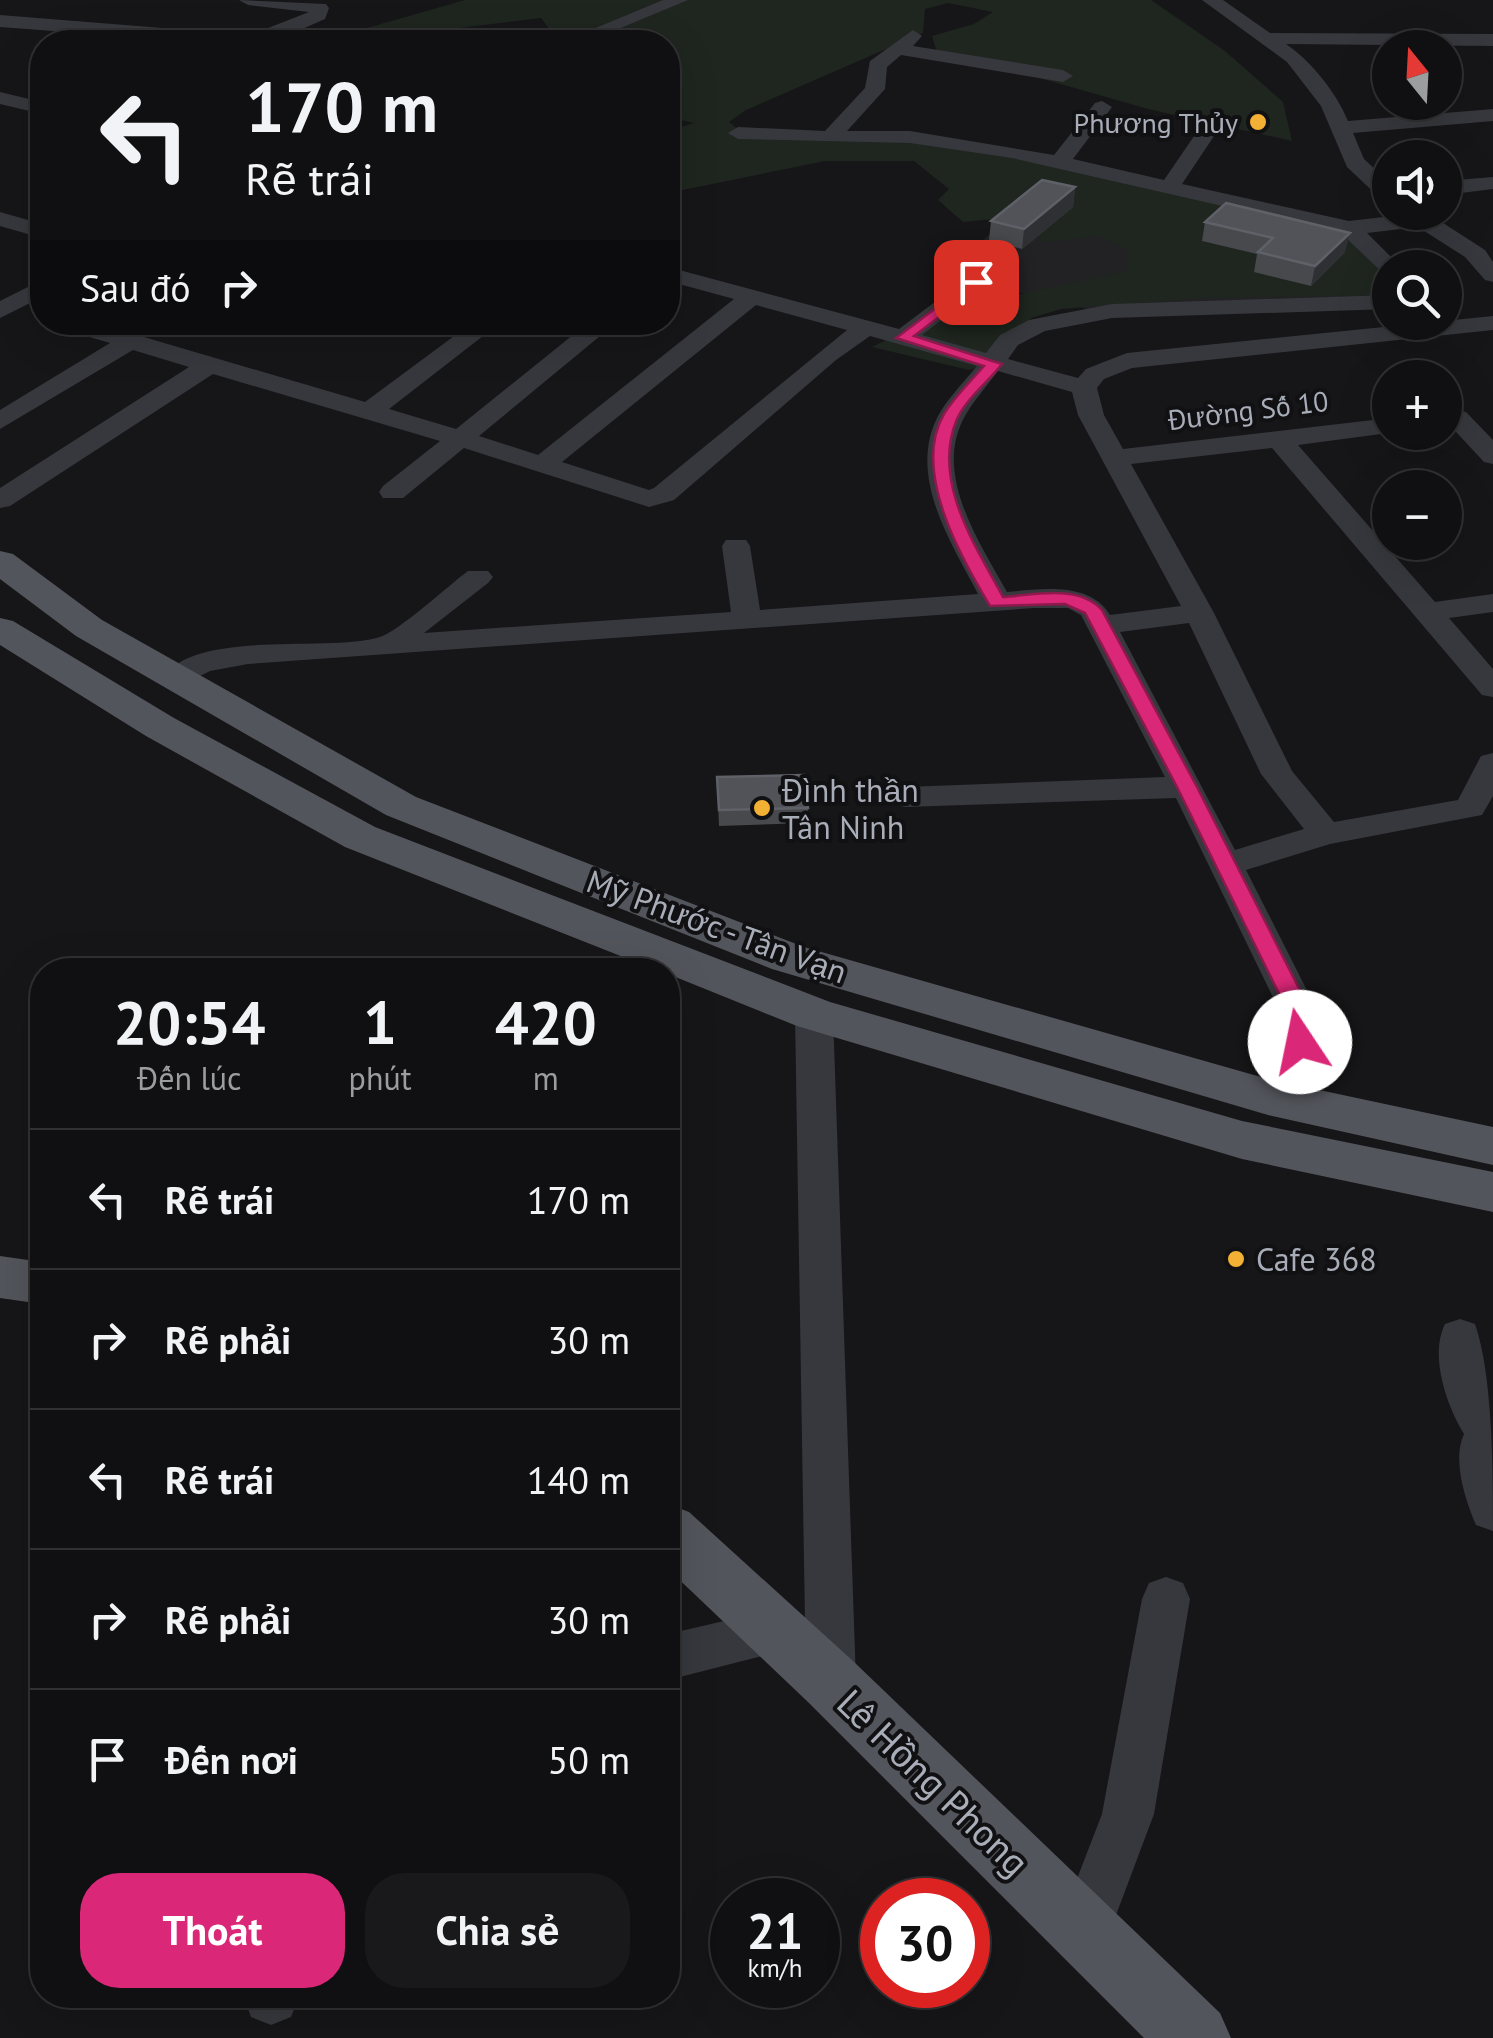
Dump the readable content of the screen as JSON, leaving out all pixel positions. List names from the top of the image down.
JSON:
{
  "streets": {
    "main road": ["Mỹ Phước - Tân Vạn", "Lê Hồng Phong"],
    "street": ["Đường Số 10"]
  },
  "places": ["Phương Thủy", "Đình thần Tân Ninh", "Cafe 368"],
  "north": "top",
  "page": {
    "map_buttons": ["+", "−"],
    "turn": ["170 m", "Rẽ trái"],
    "then": "Sau đó",
    "eta": [
      "20:54",
      "Đến lúc",
      "1",
      "phút",
      "420",
      "m"
    ],
    "list": [
      {
        "name": "Rẽ trái",
        "value": "170 m"
      },
      {
        "name": "Rẽ phải",
        "value": "30 m"
      },
      {
        "name": "Rẽ trái",
        "value": "140 m"
      },
      {
        "name": "Rẽ phải",
        "value": "30 m"
      },
      {
        "name": "Đến nơi",
        "value": "50 m"
      }
    ],
    "buttons": ["Thoát", "Chia sẻ"],
    "speed": "21 km/h",
    "limit": "30"
  }
}
